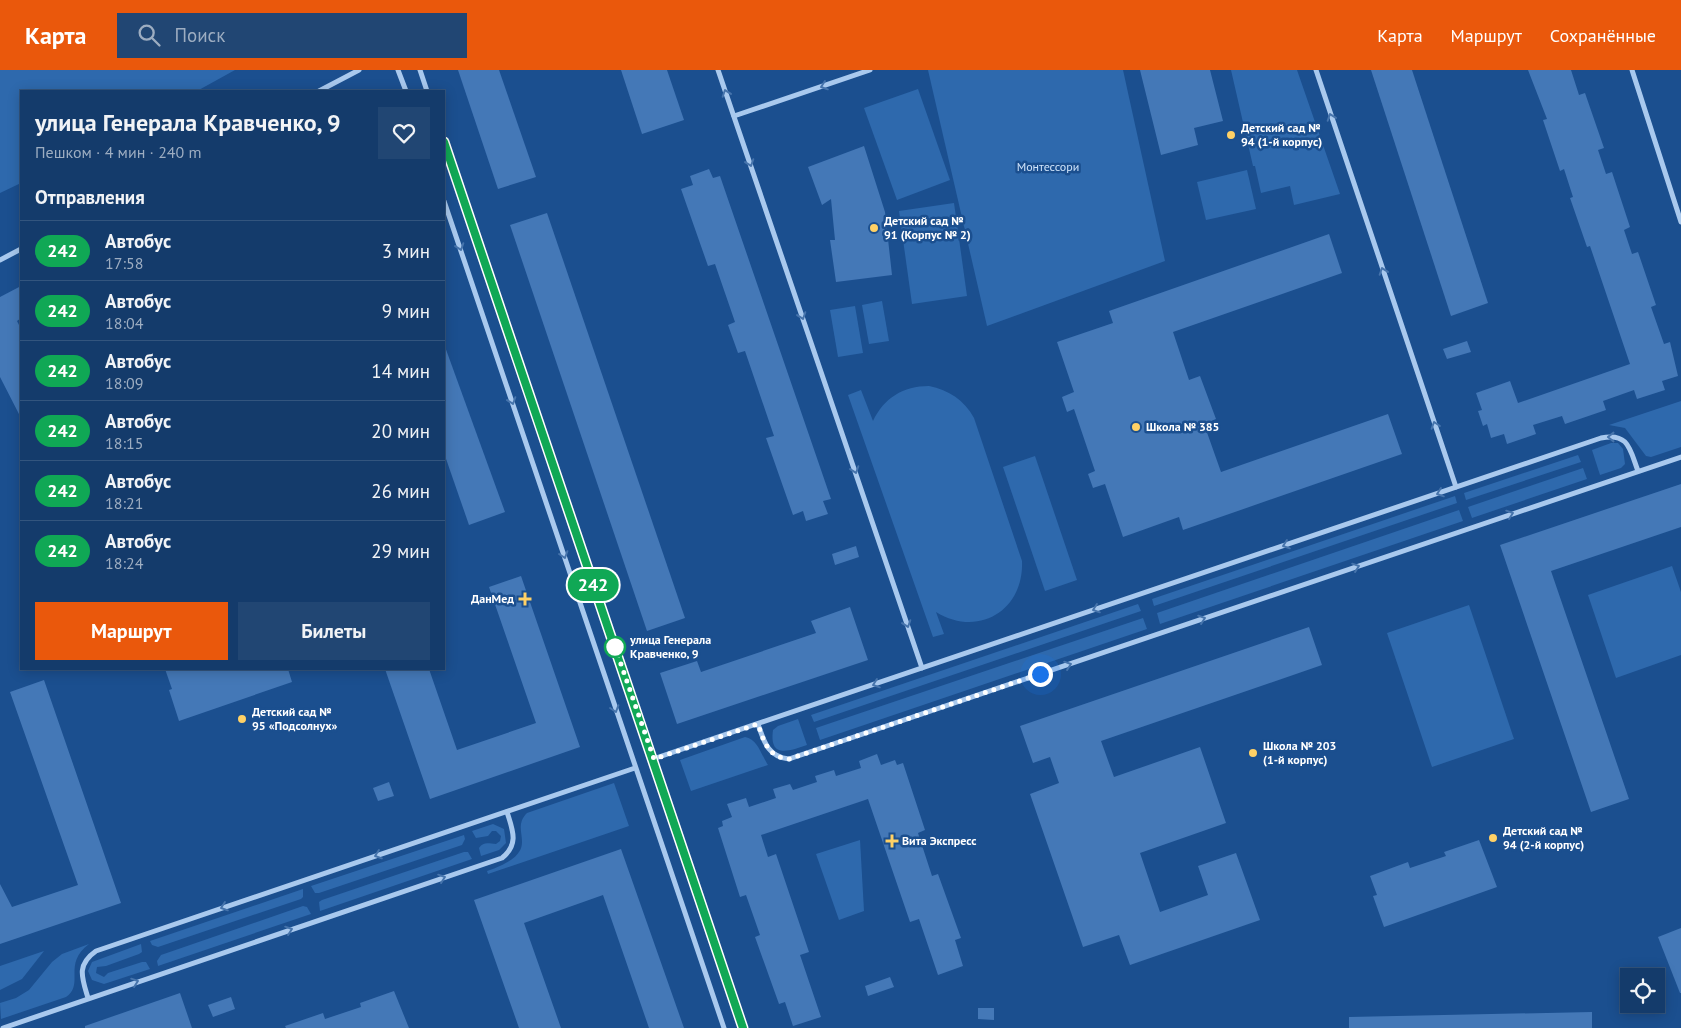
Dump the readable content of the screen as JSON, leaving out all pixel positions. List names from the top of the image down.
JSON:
{
  "parks": ["Монтессори"],
  "places": {
    "other": [
      "Детский сад № 94 (1-й корпус)",
      "Детский сад № 91 (Корпус № 2)",
      "Школа № 385",
      "улица Генерала Кравченко, 9",
      "Детский сад № 95 «Подсолнух»",
      "Школа № 203 (1-й корпус)",
      "Детский сад № 94 (2-й корпус)"
    ],
    "health": ["ДанМед", "Вита Экспресс"]
  },
  "lines": ["bus line 242"],
  "page": {
    "header": "Карта",
    "search": "Поиск",
    "nav": ["Карта", "Маршрут", "Сохранённые"],
    "on_map": "242",
    "heading": [
      ["улица Генерала Кравченко, 9", "Пешком · 4 мин · 240 m"],
      "Отправления"
    ],
    "list": [
      {
        "mark": "242",
        "name": "Автобус",
        "note": "17:58",
        "value": "3 мин"
      },
      {
        "mark": "242",
        "name": "Автобус",
        "note": "18:04",
        "value": "9 мин"
      },
      {
        "mark": "242",
        "name": "Автобус",
        "note": "18:09",
        "value": "14 мин"
      },
      {
        "mark": "242",
        "name": "Автобус",
        "note": "18:15",
        "value": "20 мин"
      },
      {
        "mark": "242",
        "name": "Автобус",
        "note": "18:21",
        "value": "26 мин"
      },
      {
        "mark": "242",
        "name": "Автобус",
        "note": "18:24",
        "value": "29 мин"
      }
    ],
    "buttons": ["Маршрут", "Билеты"]
  }
}
